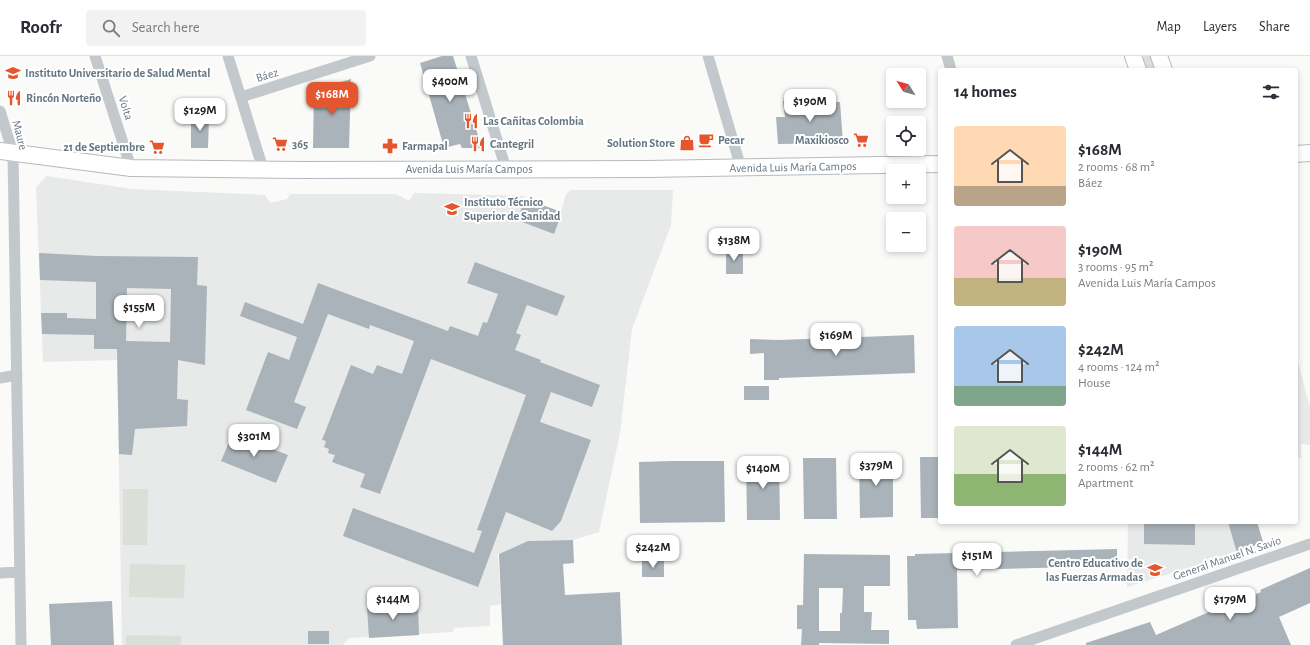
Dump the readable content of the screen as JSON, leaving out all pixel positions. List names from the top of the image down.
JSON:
{
  "streets": {
    "main road": ["Avenida Luis María Campos"],
    "street": [
      "Báez",
      "Volta",
      "Maure",
      "General Manuel N. Savio"
    ]
  },
  "crossings": [
    ["Volta", "Avenida Luis María Campos"],
    ["Maure", "Avenida Luis María Campos"]
  ],
  "places": {
    "school or university": ["Instituto Universitario de Salud Mental", "Instituto Técnico Superior de Sanidad", "Centro Educativo de las Fuerzas Armadas"],
    "restaurant": ["Rincón Norteño", "Las Cañitas Colombia", "Cantegril"],
    "cafe": ["Pecar"],
    "supermarket": ["Maxikiosco", "365", "21 de Septiembre"],
    "shop": ["Solution Store"],
    "pharmacy": ["Farmapal"]
  },
  "north": "top left",
  "page": {
    "header": "Roofr",
    "search": "Search here",
    "nav": ["Map", "Layers", "Share"],
    "map_buttons": ["+", "−"],
    "heading": "14 homes",
    "price": [
      "$400M",
      "$168M",
      "$190M",
      "$129M",
      "$138M",
      "$155M",
      "$169M",
      "$301M",
      "$379M",
      "$140M",
      "$242M",
      "$151M",
      "$144M",
      "$179M"
    ],
    "list": [
      {
        "name": "$168M",
        "note": "2 rooms · 68 m² · Báez"
      },
      {
        "name": "$190M",
        "note": "3 rooms · 95 m² · Avenida Luis María Campos"
      },
      {
        "name": "$242M",
        "note": "4 rooms · 124 m² · House"
      },
      {
        "name": "$144M",
        "note": "2 rooms · 62 m² · Apartment"
      }
    ]
  }
}
